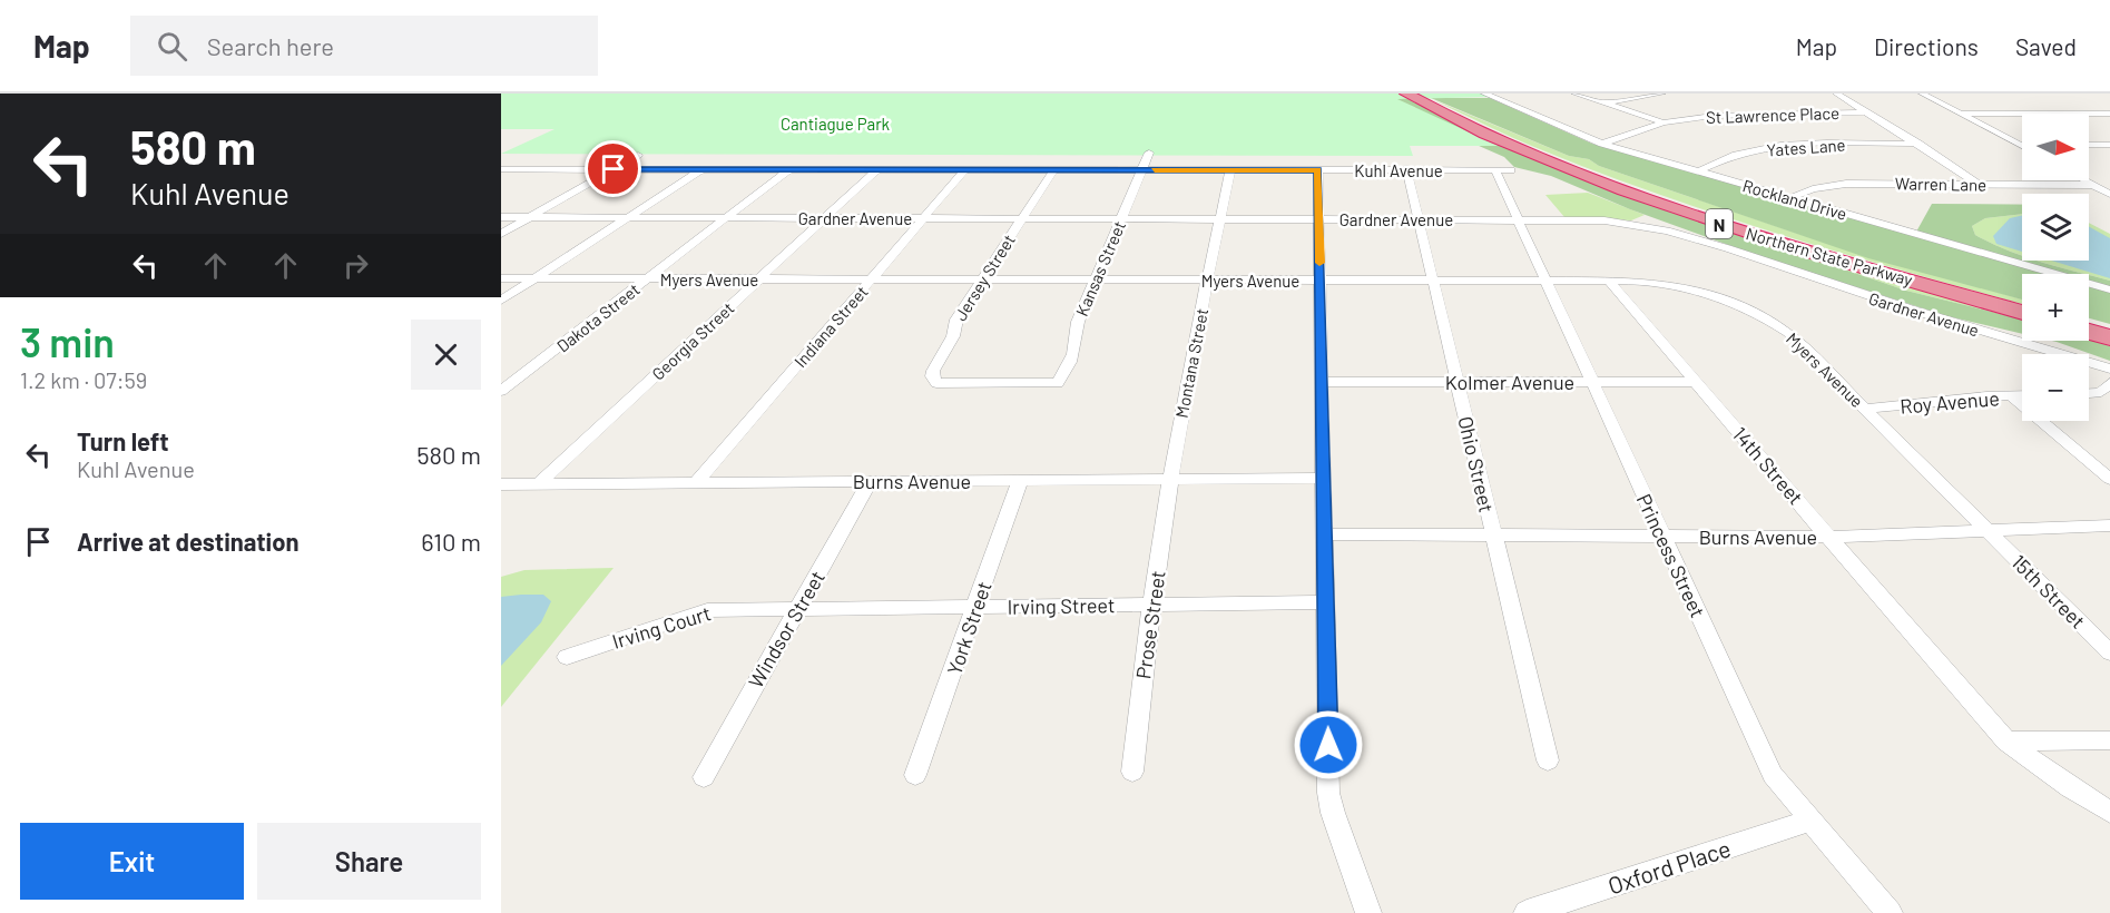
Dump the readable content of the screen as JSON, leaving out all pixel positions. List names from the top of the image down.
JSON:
{
  "streets": {
    "highway": ["N", "Northern State Parkway"],
    "street": [
      "St Lawrence Place",
      "Yates Lane",
      "Kuhl Avenue",
      "Warren Lane",
      "Rockland Drive",
      "Gardner Avenue",
      "Kansas Street",
      "Jersey Street",
      "Myers Avenue",
      "Dakota Street",
      "Indiana Street",
      "Georgia Street",
      "Montana Street",
      "Kolmer Avenue",
      "Roy Avenue",
      "Ohio Street",
      "14th Street",
      "Burns Avenue",
      "Princess Street",
      "15th Street",
      "Irving Street",
      "Prose Street",
      "Irving Court",
      "York Street",
      "Windsor Street",
      "Oxford Place"
    ]
  },
  "crossings": [
    ["St Lawrence Place", "Rockland Drive"],
    ["Yates Lane", "Rockland Drive"],
    ["Kuhl Avenue", "Kansas Street"],
    ["Kuhl Avenue", "Jersey Street"],
    ["Kuhl Avenue", "Dakota Street"],
    ["Kuhl Avenue", "Indiana Street"],
    ["Kuhl Avenue", "Georgia Street"],
    ["Kuhl Avenue", "Montana Street"],
    ["Kuhl Avenue", "Ohio Street"],
    ["Kuhl Avenue", "Princess Street"],
    ["Warren Lane", "Rockland Drive"],
    ["Gardner Avenue", "Kansas Street"],
    ["Gardner Avenue", "Jersey Street"],
    ["Gardner Avenue", "Dakota Street"],
    ["Gardner Avenue", "Indiana Street"],
    ["Gardner Avenue", "Georgia Street"],
    ["Gardner Avenue", "Montana Street"],
    ["Gardner Avenue", "Ohio Street"],
    ["Gardner Avenue", "Princess Street"],
    ["Kansas Street", "Jersey Street"],
    ["Kansas Street", "Myers Avenue"],
    ["Jersey Street", "Myers Avenue"],
    ["Myers Avenue", "Dakota Street"],
    ["Myers Avenue", "Indiana Street"],
    ["Myers Avenue", "Georgia Street"],
    ["Myers Avenue", "Montana Street"],
    ["Myers Avenue", "Roy Avenue"],
    ["Myers Avenue", "Ohio Street"],
    ["Myers Avenue", "14th Street"],
    ["Myers Avenue", "Burns Avenue"],
    ["Myers Avenue", "Princess Street"],
    ["Myers Avenue", "15th Street"],
    ["Indiana Street", "Burns Avenue"],
    ["Georgia Street", "Burns Avenue"],
    ["Montana Street", "Burns Avenue"],
    ["Montana Street", "Prose Street"],
    ["Kolmer Avenue", "Ohio Street"],
    ["Kolmer Avenue", "14th Street"],
    ["Kolmer Avenue", "Princess Street"],
    ["Ohio Street", "Burns Avenue"],
    ["14th Street", "Burns Avenue"],
    ["Burns Avenue", "Princess Street"],
    ["Burns Avenue", "15th Street"],
    ["Burns Avenue", "Prose Street"],
    ["Burns Avenue", "York Street"],
    ["Burns Avenue", "Windsor Street"],
    ["Princess Street", "Oxford Place"],
    ["Irving Street", "Prose Street"],
    ["Irving Street", "Irving Court"],
    ["Irving Street", "York Street"],
    ["Irving Street", "Windsor Street"],
    ["Irving Court", "Windsor Street"]
  ],
  "parks": ["Cantiague Park"],
  "north": "right",
  "page": {
    "header": "Map",
    "search": "Search here",
    "nav": ["Map", "Directions", "Saved"],
    "turn": ["580 m", "Kuhl Avenue"],
    "map_buttons": ["+", "−"],
    "heading": ["3 min", "1.2 km · 07:59"],
    "list": [
      {
        "name": "Turn left",
        "note": "Kuhl Avenue",
        "value": "580 m"
      },
      {
        "name": "Arrive at destination",
        "value": "610 m"
      }
    ],
    "buttons": ["Exit", "Share"]
  }
}
